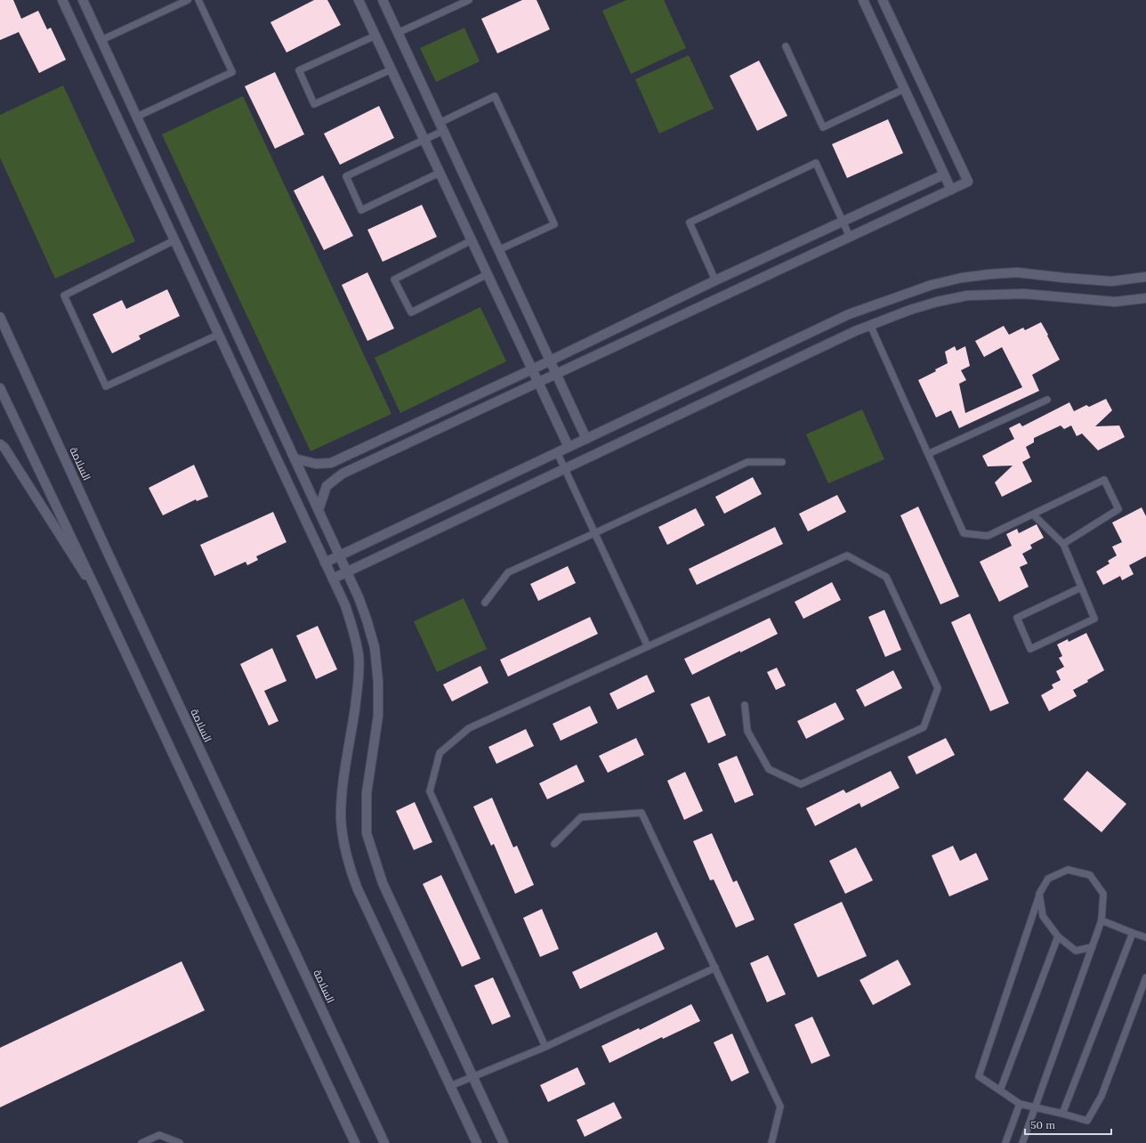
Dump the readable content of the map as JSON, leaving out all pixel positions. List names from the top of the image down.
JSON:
{
  "streets": {
    "street": ["السلامة"]
  },
  "scale_bar": "50 m"
}
